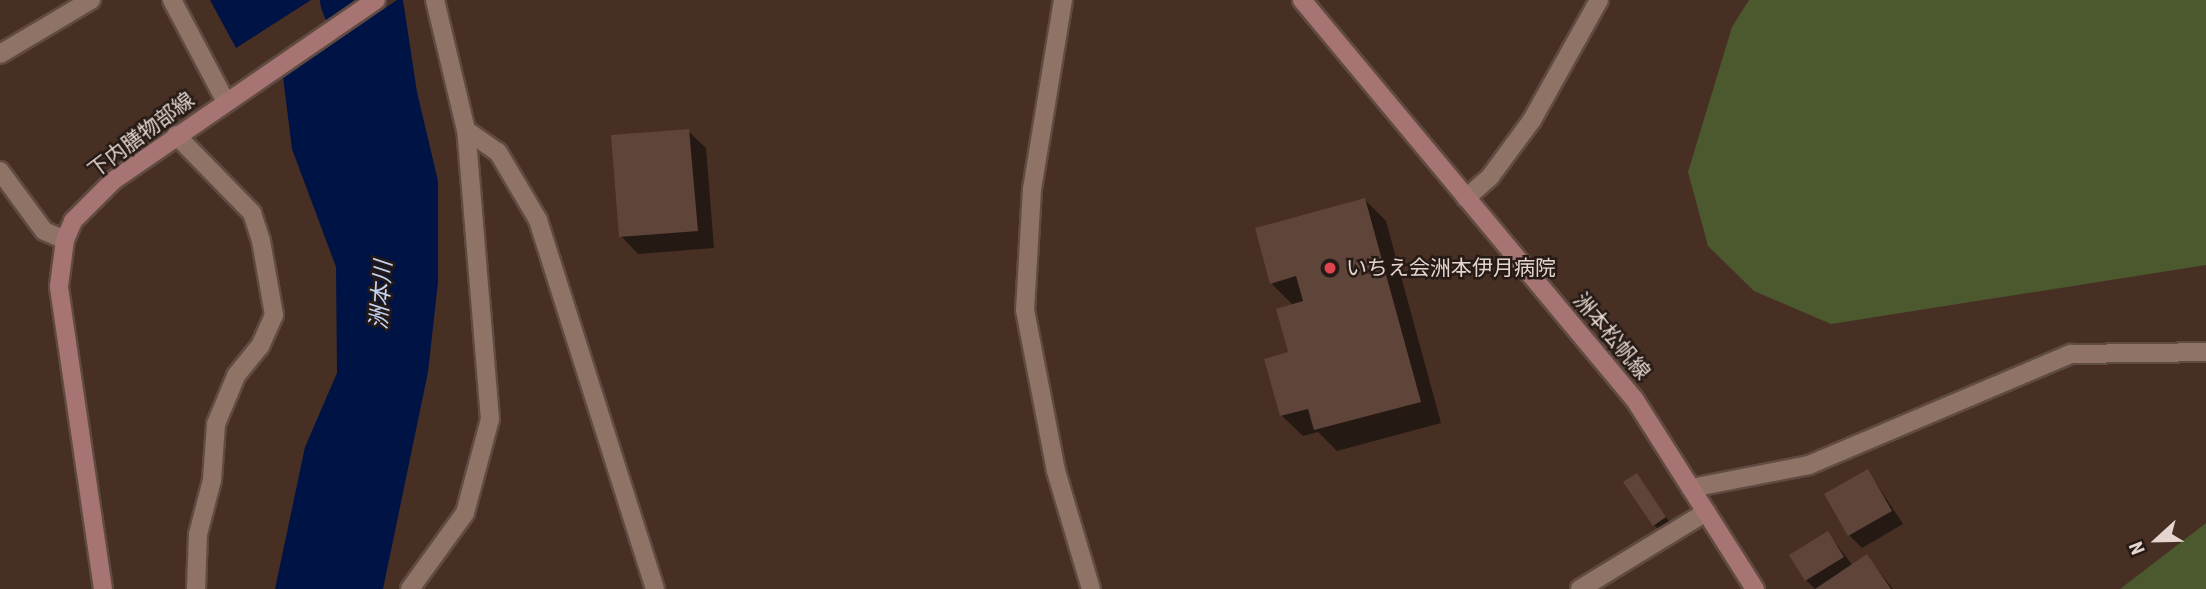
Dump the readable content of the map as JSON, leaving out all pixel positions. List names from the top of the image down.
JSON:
{
  "streets": {
    "main road": ["下内膳物部線", "洲本松帆線"]
  },
  "water": ["洲本川"],
  "places": ["いちえ会洲本伊月病院"],
  "north": "left"
}
